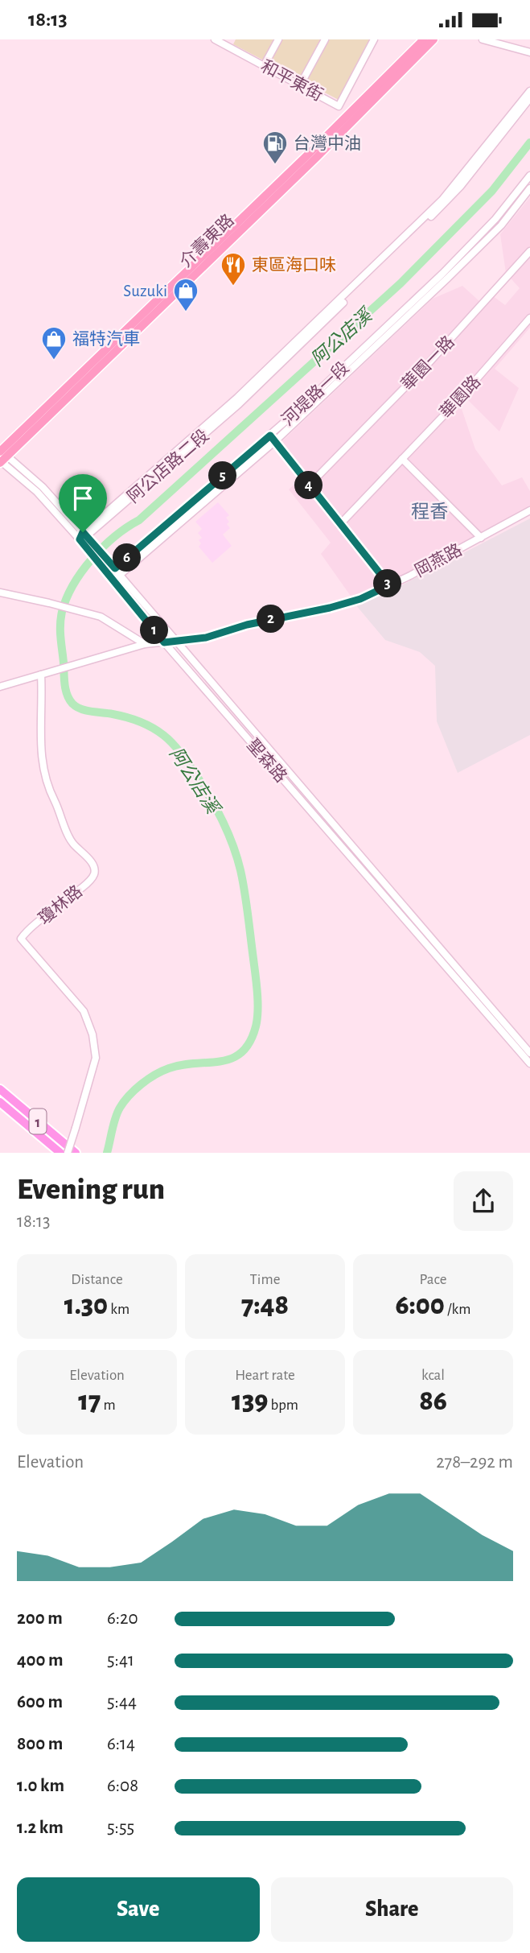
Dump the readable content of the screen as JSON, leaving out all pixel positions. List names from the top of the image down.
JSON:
{
  "streets": {
    "highway": ["1"],
    "main road": ["介壽東路"],
    "street": [
      "和平東街",
      "華園一路",
      "河堤路一段",
      "華園路",
      "阿公店路二段",
      "岡燕路",
      "聖森路",
      "瓊林路"
    ]
  },
  "crossings": [
    ["介壽東路", "聖森路"],
    ["河堤路一段", "聖森路"],
    ["阿公店路二段", "聖森路"],
    ["岡燕路", "聖森路"],
    ["岡燕路", "瓊林路"]
  ],
  "districts": ["程香"],
  "water": ["阿公店溪"],
  "places": {
    "fuel station": ["台灣中油"],
    "restaurant": ["東區海口味"],
    "shop": ["Suzuki", "福特汽車"]
  },
  "page": {
    "status": "18:13",
    "pins": [
      "5",
      "4",
      "6",
      "3",
      "2",
      "1"
    ],
    "heading": ["Evening run", "18:13"],
    "stats": [
      ["Distance", "1.30 km"],
      ["Time", "7:48"],
      ["Pace", "6:00 /km"],
      ["Elevation", "17 m"],
      ["Heart rate", "139 bpm"],
      ["kcal", "86"]
    ],
    "chart": ["Elevation", "278–292 m"],
    "list": [
      {
        "name": "200 m",
        "note": "6:20"
      },
      {
        "name": "400 m",
        "note": "5:41"
      },
      {
        "name": "600 m",
        "note": "5:44"
      },
      {
        "name": "800 m",
        "note": "6:14"
      },
      {
        "name": "1.0 km",
        "note": "6:08"
      },
      {
        "name": "1.2 km",
        "note": "5:55"
      }
    ],
    "buttons": ["Save", "Share"]
  }
}
